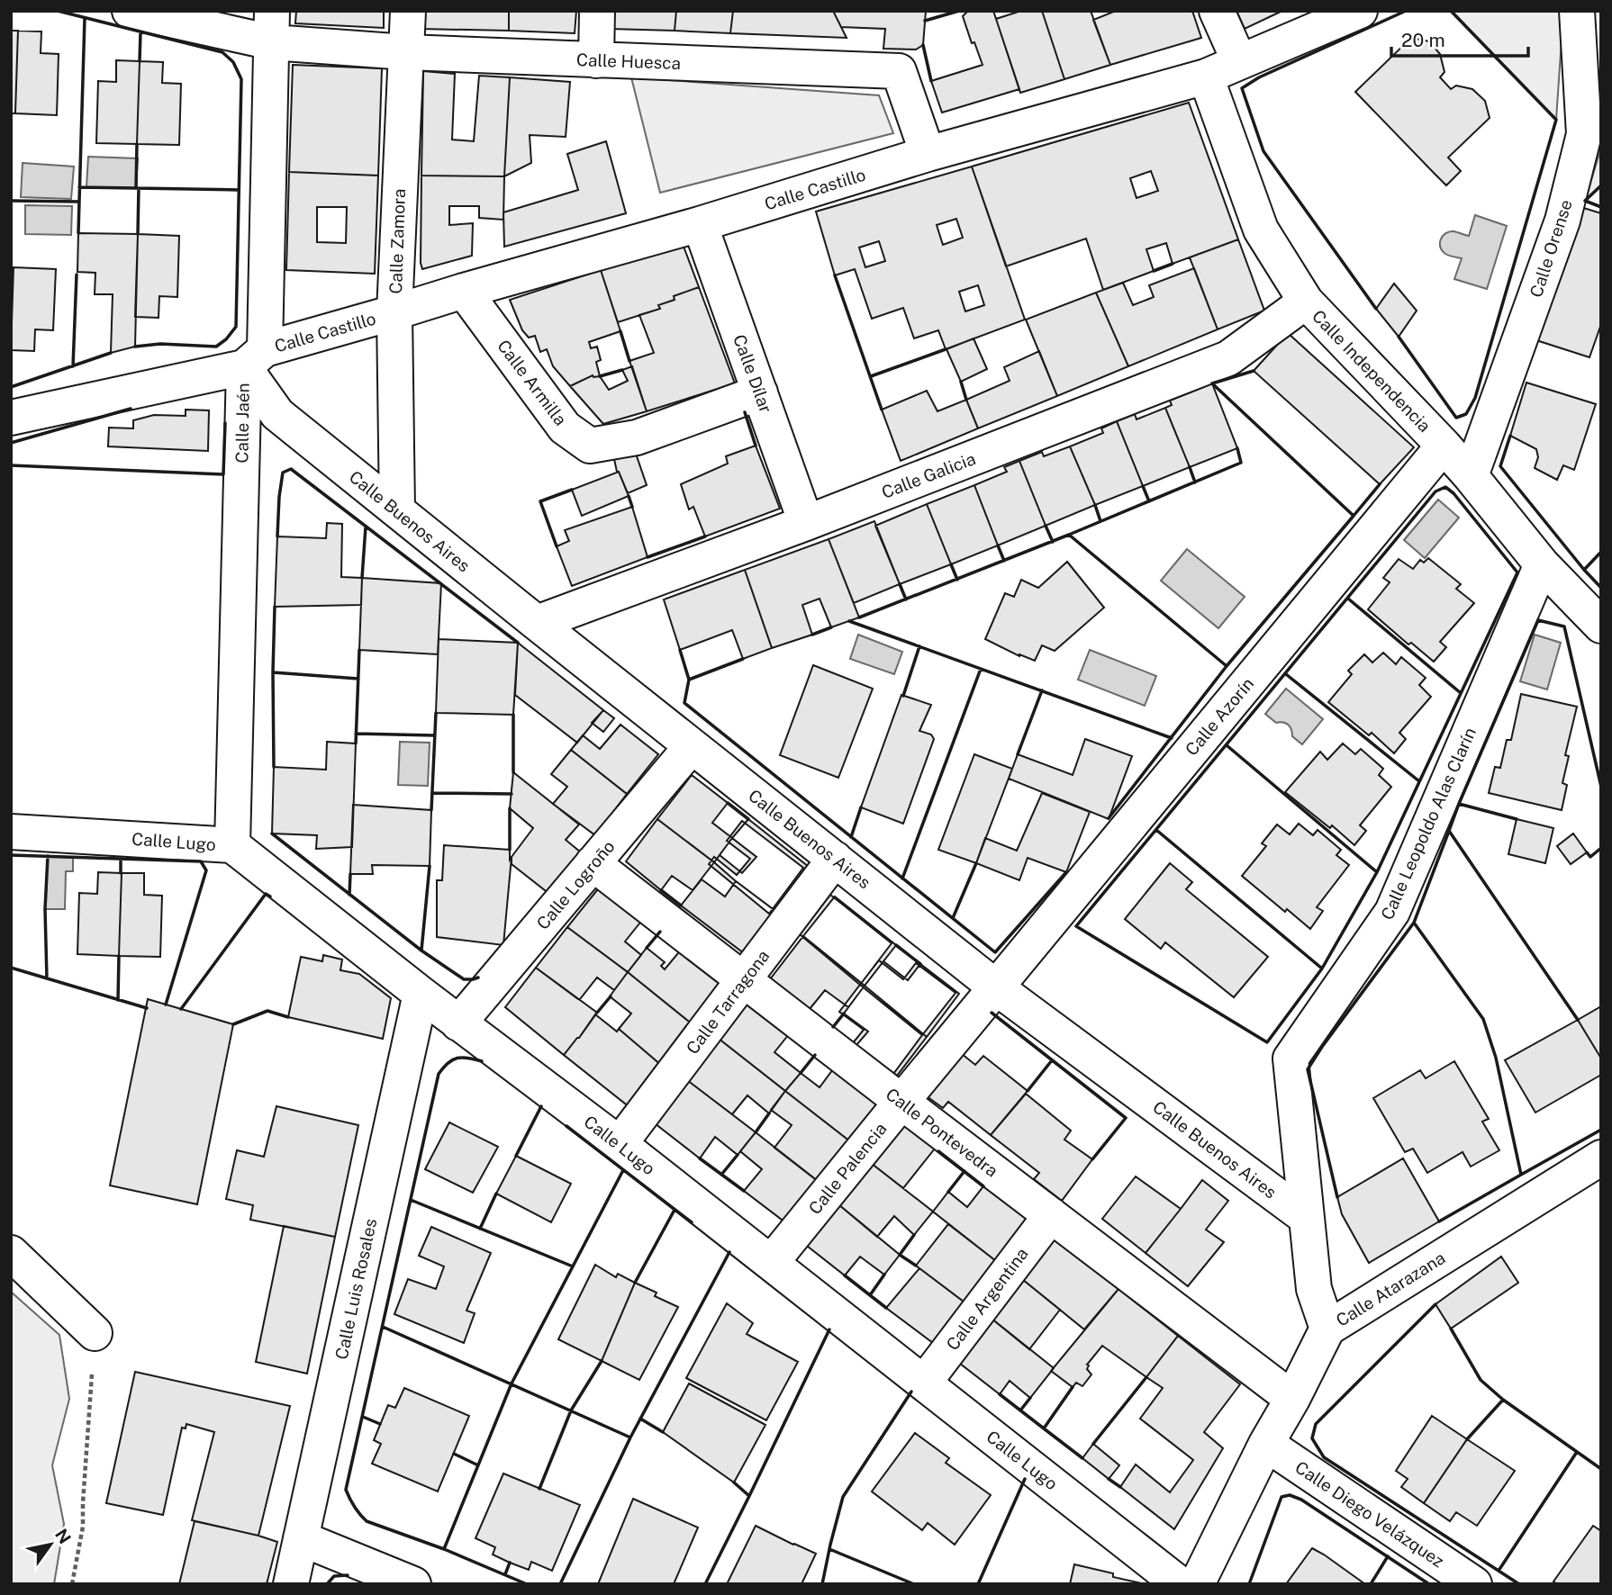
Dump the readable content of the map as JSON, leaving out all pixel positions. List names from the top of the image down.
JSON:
{
  "streets": {
    "street": [
      "Calle Huesca",
      "Calle Castillo",
      "Calle Zamora",
      "Calle Orense",
      "Calle Independencia",
      "Calle Dílar",
      "Calle Armilla",
      "Calle Jaén",
      "Calle Galicia",
      "Calle Buenos Aires",
      "Calle Azorín",
      "Calle Leopoldo Alas Clarín",
      "Calle Lugo",
      "Calle Logroño",
      "Calle Tarragona",
      "Calle Pontevedra",
      "Calle Palencia",
      "Calle Luis Rosales",
      "Calle Atarazana",
      "Calle Argentina",
      "Calle Diego Velázquez"
    ]
  },
  "crossings": [
    ["Calle Huesca", "Calle Castillo"],
    ["Calle Huesca", "Calle Zamora"],
    ["Calle Huesca", "Calle Jaén"],
    ["Calle Castillo", "Calle Zamora"],
    ["Calle Castillo", "Calle Independencia"],
    ["Calle Castillo", "Calle Dílar"],
    ["Calle Castillo", "Calle Armilla"],
    ["Calle Castillo", "Calle Jaén"],
    ["Calle Castillo", "Calle Buenos Aires"],
    ["Calle Zamora", "Calle Buenos Aires"],
    ["Calle Orense", "Calle Independencia"],
    ["Calle Independencia", "Calle Galicia"],
    ["Calle Independencia", "Calle Azorín"],
    ["Calle Independencia", "Calle Leopoldo Alas Clarín"],
    ["Calle Dílar", "Calle Armilla"],
    ["Calle Dílar", "Calle Galicia"],
    ["Calle Jaén", "Calle Buenos Aires"],
    ["Calle Jaén", "Calle Lugo"],
    ["Calle Galicia", "Calle Buenos Aires"],
    ["Calle Buenos Aires", "Calle Azorín"],
    ["Calle Buenos Aires", "Calle Leopoldo Alas Clarín"],
    ["Calle Buenos Aires", "Calle Logroño"],
    ["Calle Buenos Aires", "Calle Tarragona"],
    ["Calle Buenos Aires", "Calle Palencia"],
    ["Calle Azorín", "Calle Palencia"],
    ["Calle Lugo", "Calle Logroño"],
    ["Calle Lugo", "Calle Tarragona"],
    ["Calle Lugo", "Calle Palencia"],
    ["Calle Lugo", "Calle Luis Rosales"],
    ["Calle Lugo", "Calle Argentina"],
    ["Calle Logroño", "Calle Pontevedra"],
    ["Calle Tarragona", "Calle Pontevedra"],
    ["Calle Pontevedra", "Calle Palencia"],
    ["Calle Pontevedra", "Calle Atarazana"],
    ["Calle Pontevedra", "Calle Argentina"],
    ["Calle Atarazana", "Calle Diego Velázquez"]
  ],
  "scale_bar": "20 m",
  "north": "top right"
}
